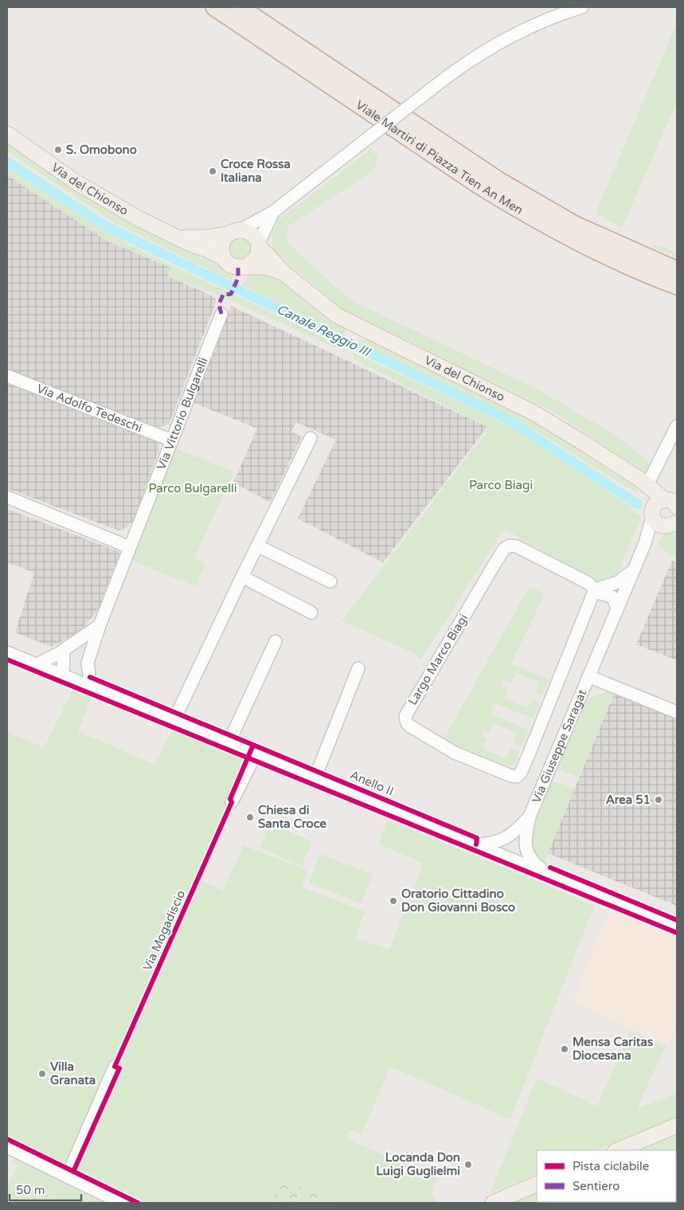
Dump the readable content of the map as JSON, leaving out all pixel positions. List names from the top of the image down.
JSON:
{
  "streets": {
    "highway": ["Viale Martiri di Piazza Tien An Men"],
    "main road": ["Via del Chionso"],
    "street": [
      "Via Adolfo Tedeschi",
      "Via Vittorio Bulgarelli",
      "Largo Marco Biagi",
      "Via Giuseppe Saragat"
    ],
    "cycle path": ["Anello II", "Via Mogadiscio"]
  },
  "crossings": [
    ["Via Adolfo Tedeschi", "Via Vittorio Bulgarelli"],
    ["Largo Marco Biagi", "Via Giuseppe Saragat"]
  ],
  "water": ["Canale Reggio III"],
  "parks": ["Parco Biagi", "Parco Bulgarelli"],
  "places": [
    "S. Omobono",
    "Croce Rossa Italiana",
    "Area 51",
    "Chiesa di Santa Croce",
    "Oratorio Cittadino Don Giovanni Bosco",
    "Mensa Caritas Diocesana",
    "Villa Granata",
    "Locanda Don Luigi Guglielmi"
  ],
  "legend": ["Pista ciclabile", "Sentiero"],
  "scale_bar": "50 m"
}
